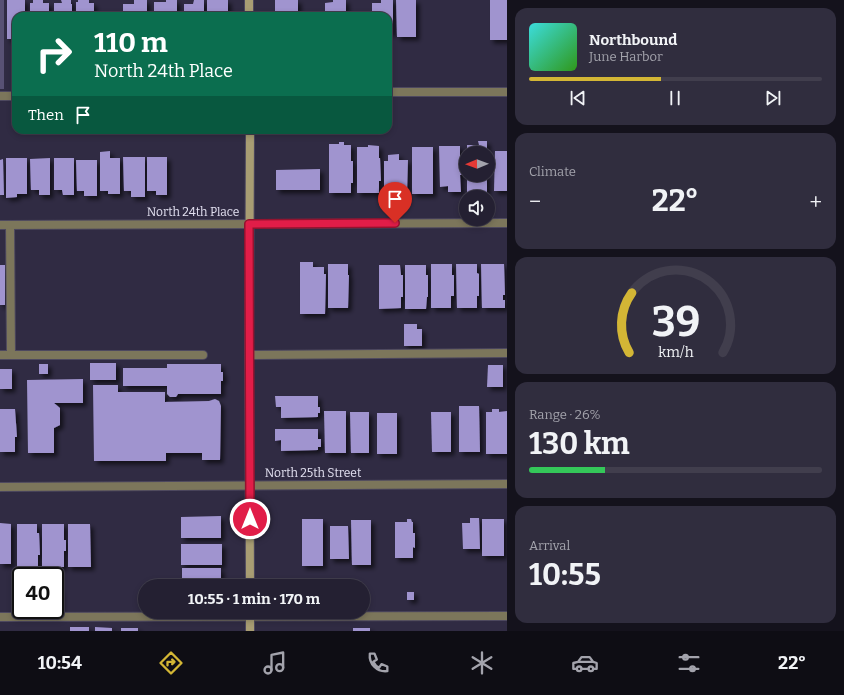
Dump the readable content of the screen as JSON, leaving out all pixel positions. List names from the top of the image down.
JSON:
{
  "streets": {
    "street": ["North 24th Place", "North 25th Street"]
  },
  "north": "left",
  "page": {
    "turn": ["110 m", "North 24th Place"],
    "song": ["Northbound", "June Harbor"],
    "then": "Then",
    "tile": [
      "Climate",
      ["Range · 26%", "130 km"],
      ["Arrival", "10:55"]
    ],
    "heat": ["−", "22°", "+"],
    "limit": "40",
    "trip": "10:55 · 1 min · 170 m",
    "tabs": ["10:54", "22°"],
    "gauge": ["39", "km/h"]
  }
}
